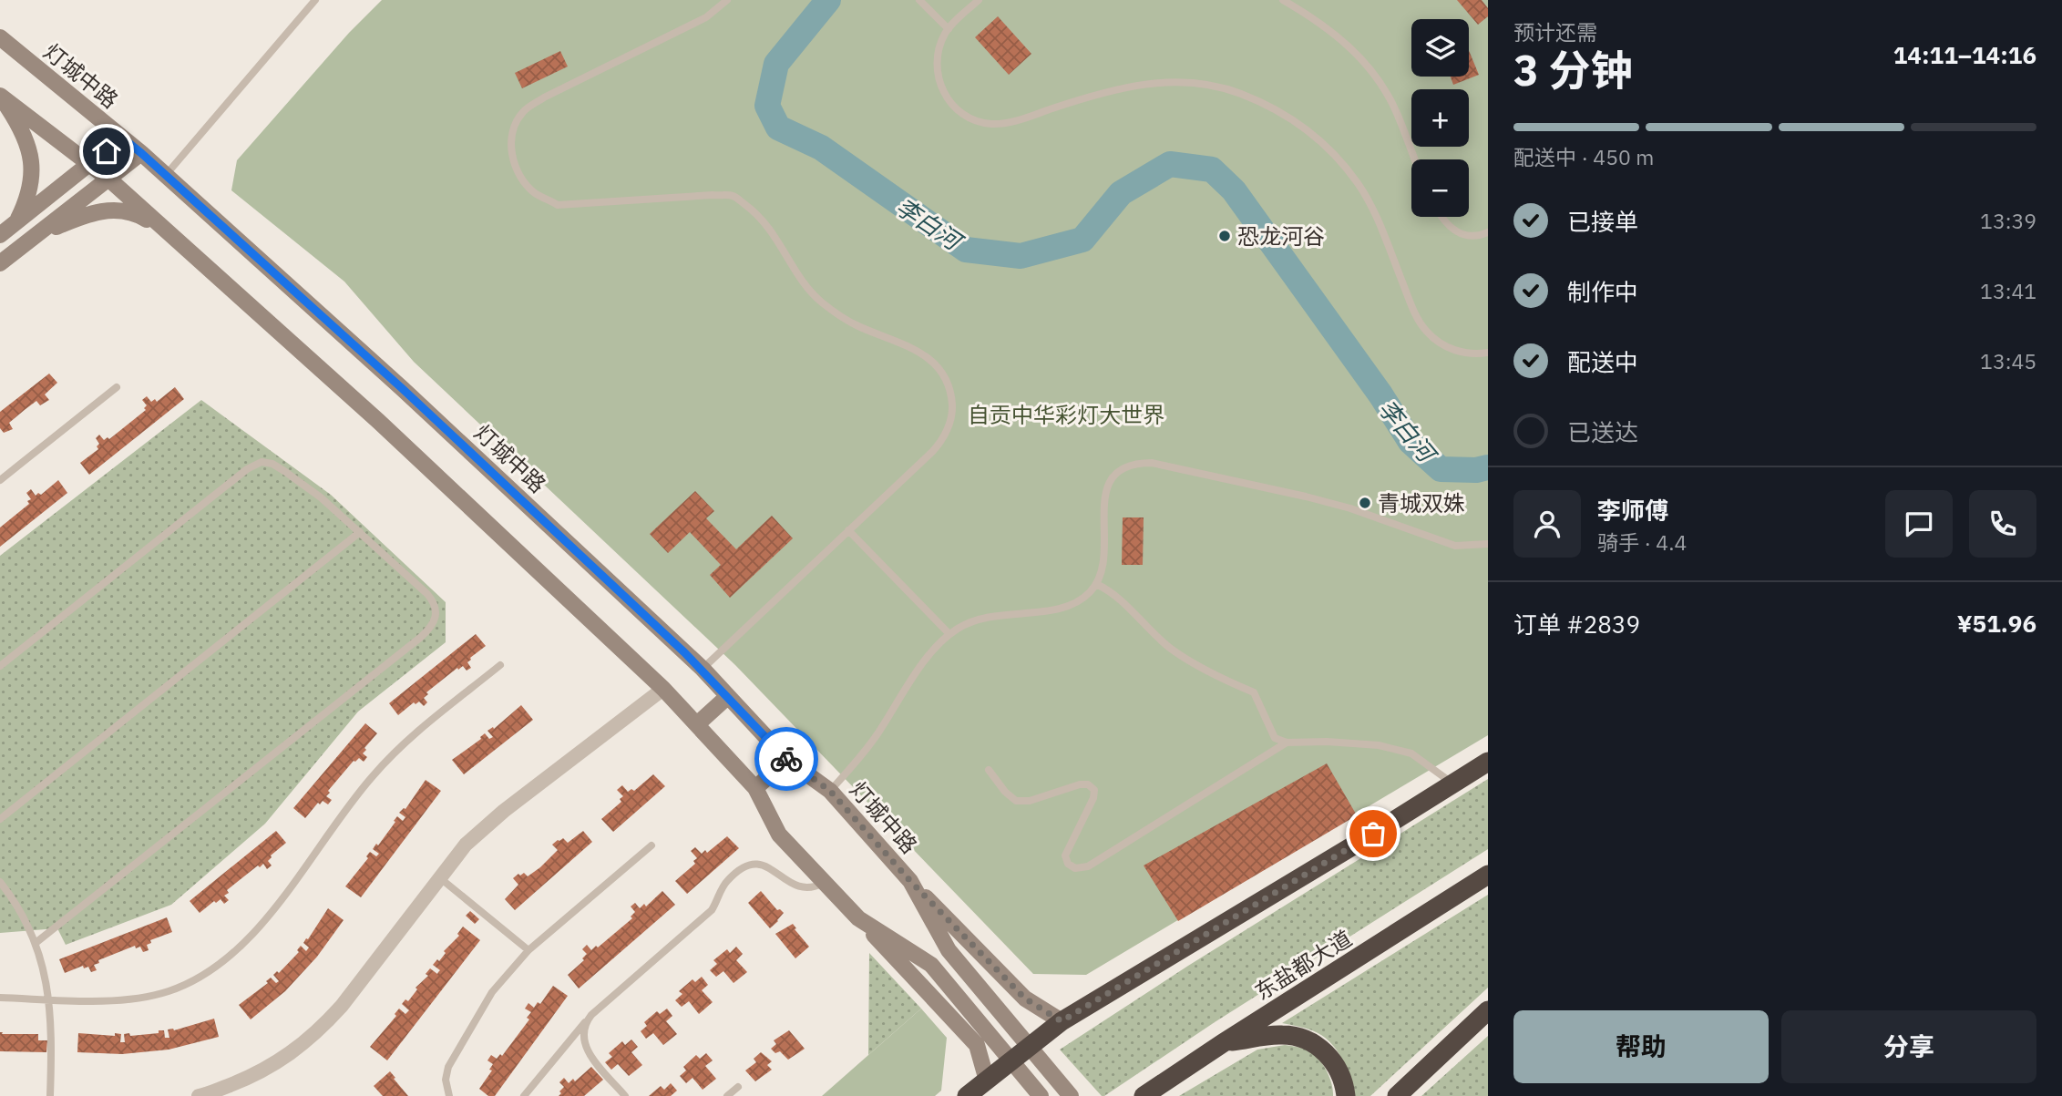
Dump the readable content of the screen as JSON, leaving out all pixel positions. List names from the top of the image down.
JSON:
{
  "streets": {
    "highway": ["东盐都大道"],
    "main road": ["灯城中路"]
  },
  "water": ["李白河"],
  "parks": ["自贡中华彩灯大世界"],
  "places": ["恐龙河谷", "青城双姝"],
  "page": {
    "heading": ["3 分钟", "预计还需", "14:11–14:16"],
    "panel": [
      "李师傅",
      "骑手 · 4.4",
      "订单 #2839",
      "¥51.96"
    ],
    "map_buttons": ["+", "−"],
    "bar": "配送中 · 450 m",
    "list": [
      ["已接单", "13:39"],
      ["制作中", "13:41"],
      ["配送中", "13:45"],
      "已送达"
    ],
    "buttons": ["帮助", "分享"]
  }
}
